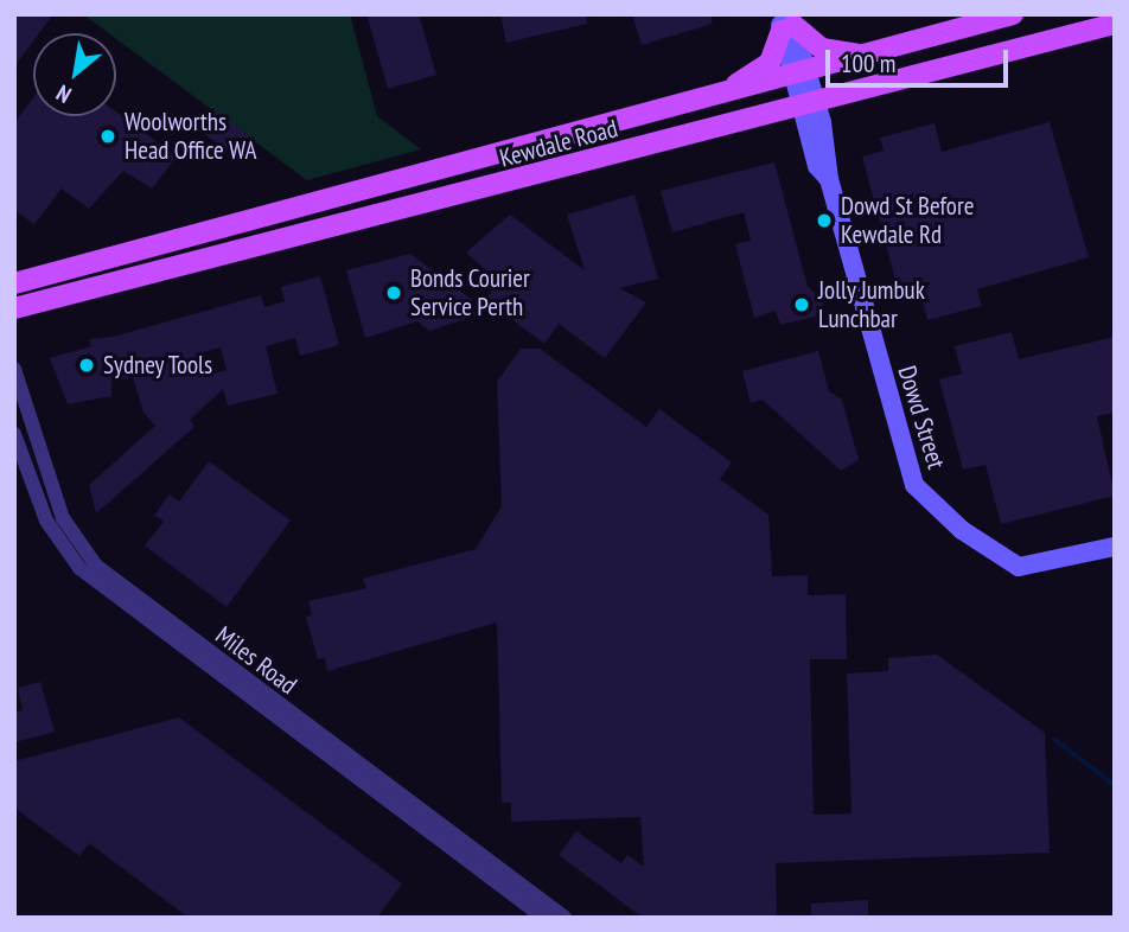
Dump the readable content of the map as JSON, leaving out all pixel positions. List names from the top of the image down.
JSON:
{
  "streets": {
    "main road": ["Kewdale Road", "Dowd Street"],
    "street": ["Miles Road"]
  },
  "crossings": [
    ["Kewdale Road", "Dowd Street"]
  ],
  "places": [
    "Woolworths Head Office WA",
    "Dowd St Before Kewdale Rd",
    "Bonds Courier Service Perth",
    "Jolly Jumbuk Lunchbar",
    "Sydney Tools"
  ],
  "scale_bar": "100 m",
  "north": "bottom left"
}
